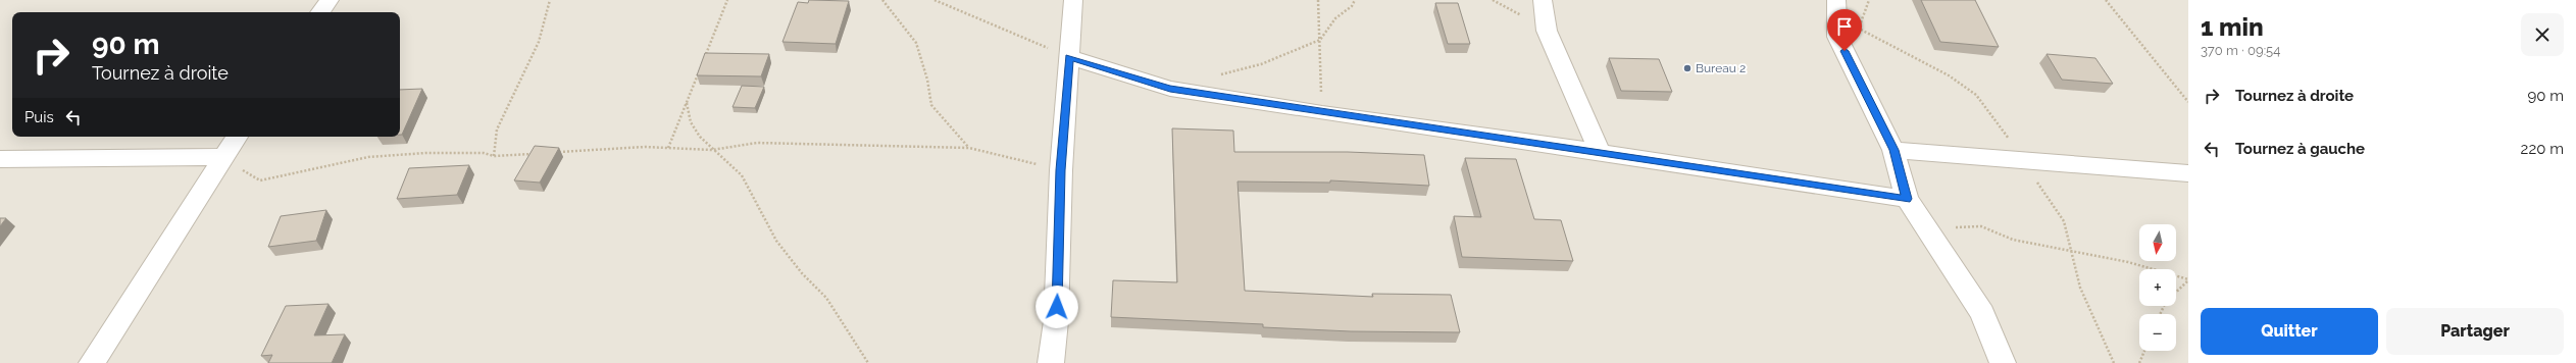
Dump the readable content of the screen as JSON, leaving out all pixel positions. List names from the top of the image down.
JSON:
{
  "places": ["Bureau 2"],
  "north": "bottom",
  "page": {
    "heading": ["1 min", "370 m · 09:54"],
    "turn": ["90 m", "Tournez à droite"],
    "list": [
      {
        "name": "Tournez à droite",
        "value": "90 m"
      },
      {
        "name": "Tournez à gauche",
        "value": "220 m"
      }
    ],
    "then": "Puis",
    "map_buttons": ["+", "−"],
    "buttons": ["Quitter", "Partager"]
  }
}
